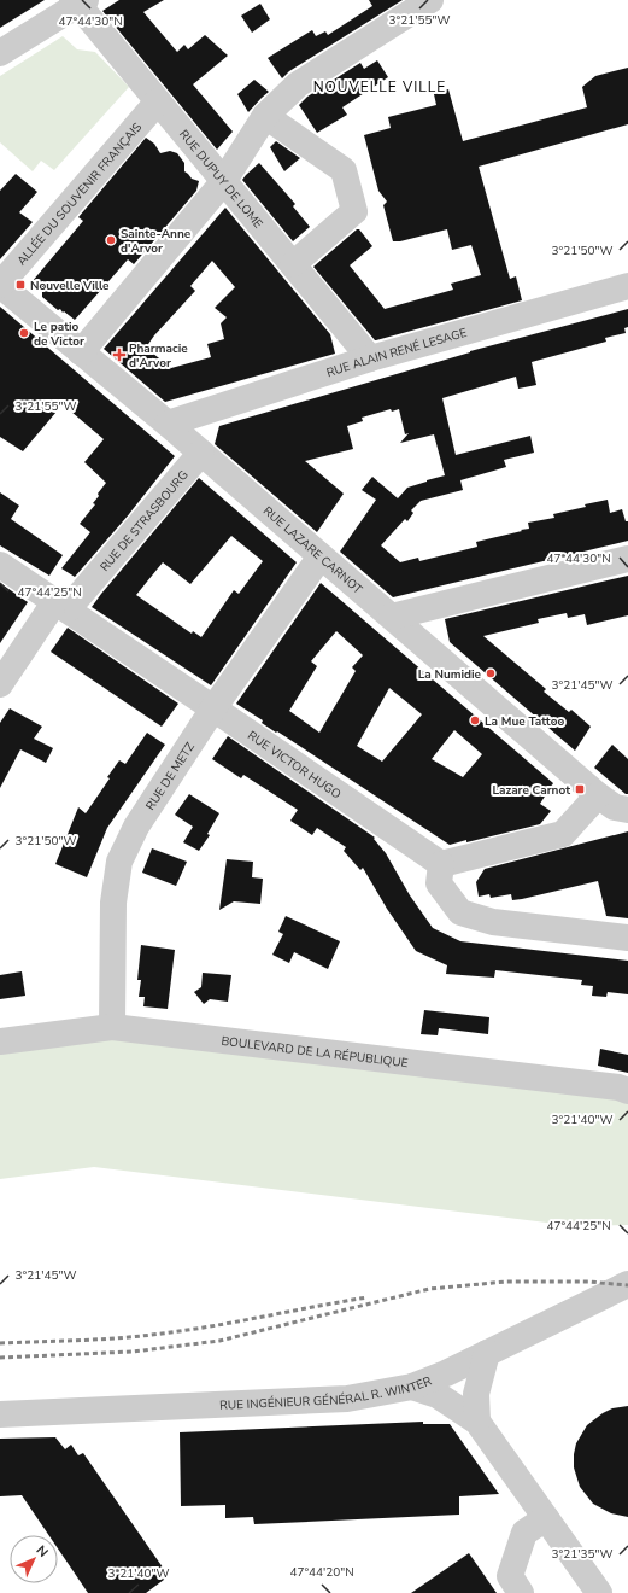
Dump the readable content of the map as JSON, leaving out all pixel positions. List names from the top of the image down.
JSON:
{
  "streets": {
    "street": [
      "RUE DUPUY DE LOME",
      "ALLÉE DU SOUVENIR FRANÇAIS",
      "RUE ALAIN RENÉ LESAGE",
      "RUE DE STRASBOURG",
      "RUE LAZARE CARNOT",
      "RUE VICTOR HUGO",
      "RUE DE METZ",
      "BOULEVARD DE LA RÉPUBLIQUE",
      "RUE INGÉNIEUR GÉNÉRAL R. WINTER"
    ]
  },
  "crossings": [
    ["RUE DUPUY DE LOME", "ALLÉE DU SOUVENIR FRANÇAIS"],
    ["RUE DUPUY DE LOME", "RUE ALAIN RENÉ LESAGE"],
    ["ALLÉE DU SOUVENIR FRANÇAIS", "RUE LAZARE CARNOT"],
    ["RUE ALAIN RENÉ LESAGE", "RUE LAZARE CARNOT"],
    ["RUE DE STRASBOURG", "RUE LAZARE CARNOT"],
    ["RUE DE STRASBOURG", "RUE VICTOR HUGO"],
    ["RUE LAZARE CARNOT", "RUE DE METZ"],
    ["RUE VICTOR HUGO", "RUE DE METZ"],
    ["RUE DE METZ", "BOULEVARD DE LA RÉPUBLIQUE"]
  ],
  "districts": ["NOUVELLE VILLE"],
  "places": {
    "other": [
      "Sainte-Anne d'Arvor",
      "Le patio de Victor",
      "La Numidie",
      "La Mue Tattoo"
    ],
    "transit": ["Nouvelle Ville", "Lazare Carnot"],
    "health": ["Pharmacie d'Arvor"]
  },
  "north": "top right",
  "coordinates": [
    "3°21'55\"W",
    "47°44'30\"N",
    "3°21'50\"W",
    "47°44'25\"N",
    "3°21'45\"W",
    "3°21'40\"W",
    "3°21'35\"W",
    "47°44'20\"N"
  ]
}
